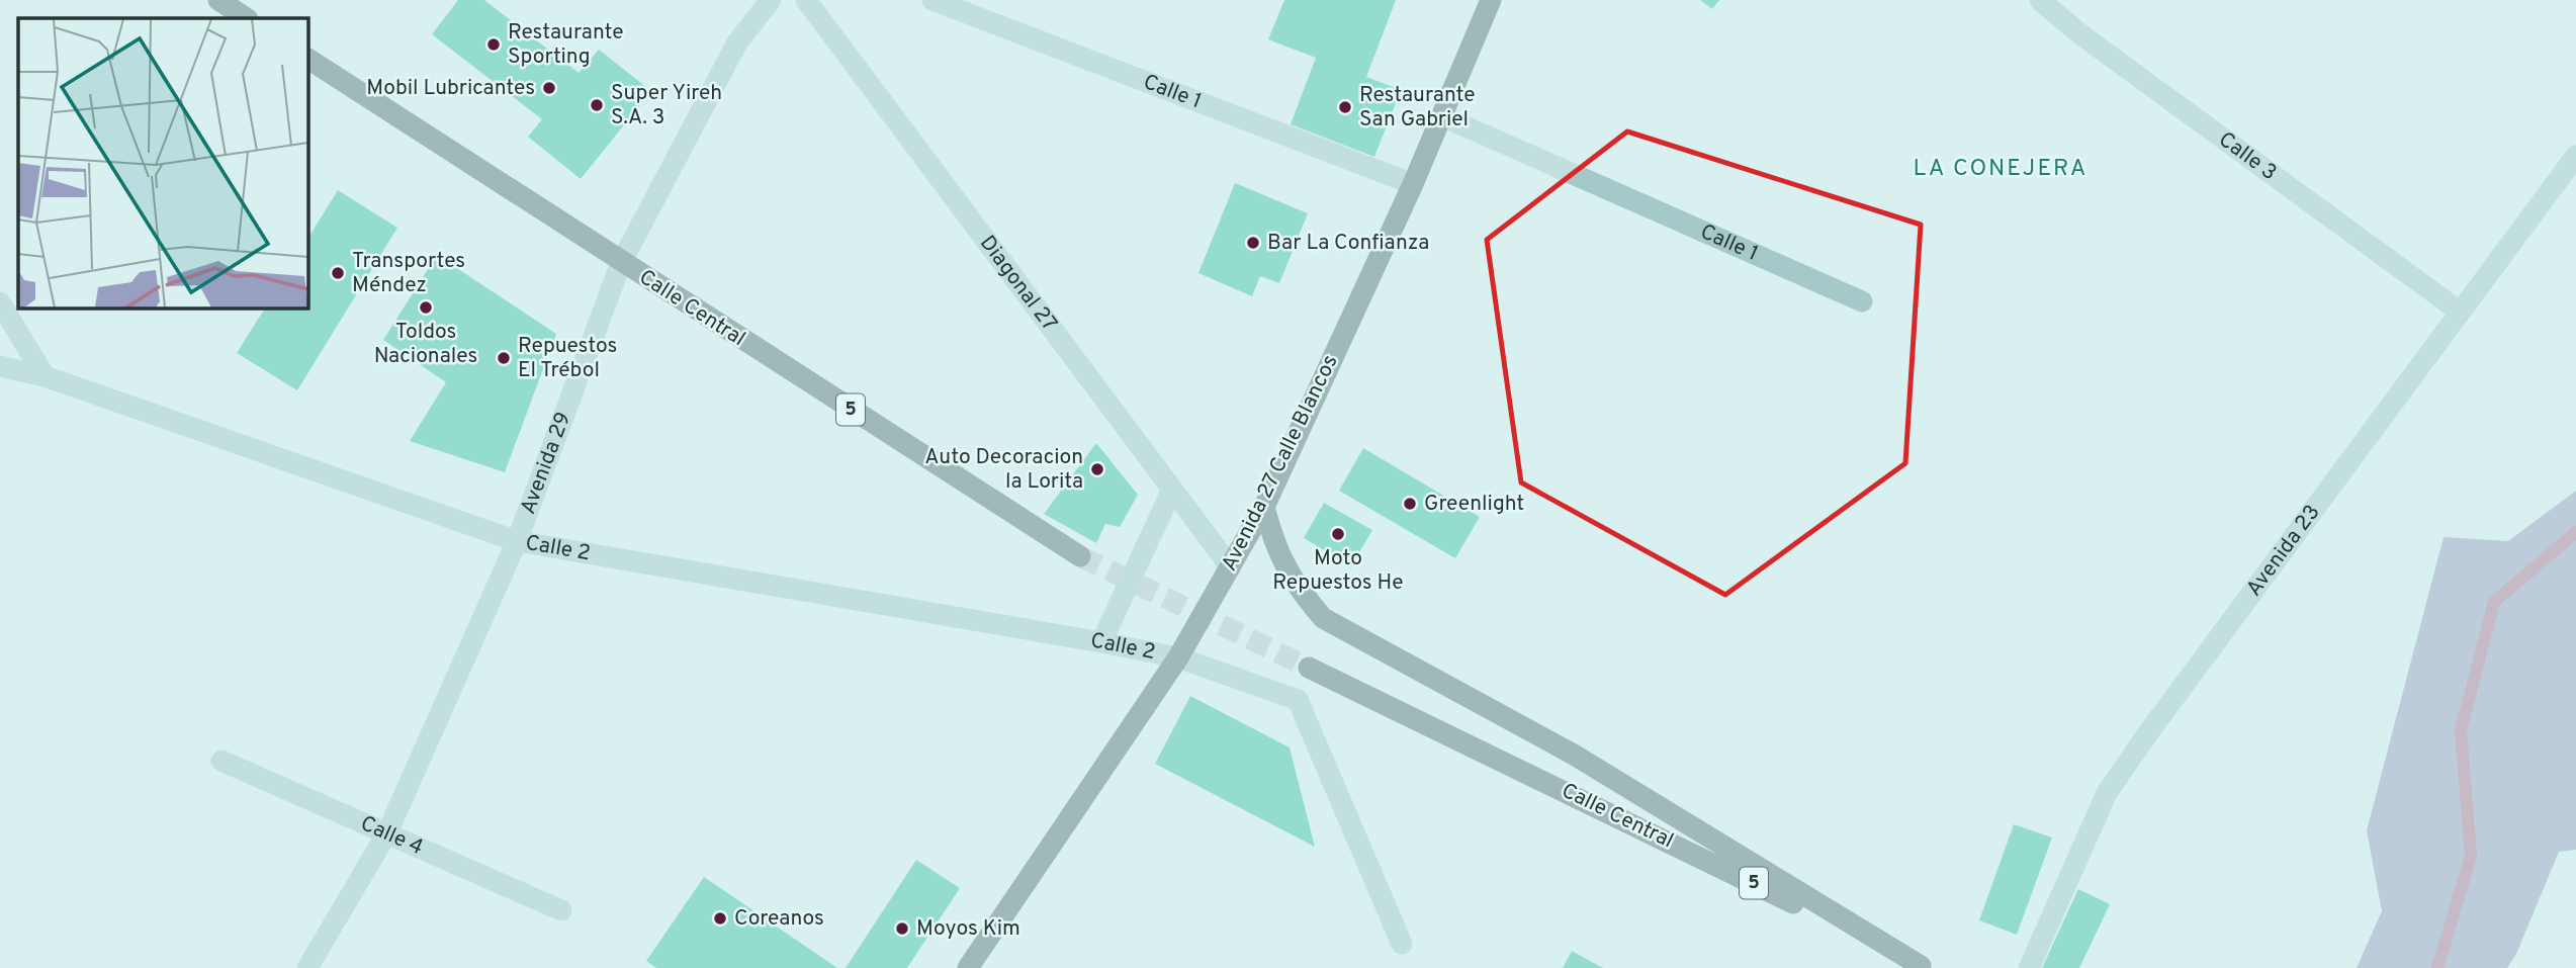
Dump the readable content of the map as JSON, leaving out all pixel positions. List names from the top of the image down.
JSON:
{
  "streets": {
    "main road": ["Calle Central", "5", "Avenida 27 Calle Blancos"],
    "street": [
      "Calle 1",
      "Calle 3",
      "Diagonal 27",
      "Avenida 29",
      "Calle 2",
      "Avenida 23",
      "Calle 4"
    ]
  },
  "crossings": [
    ["Calle 1", "Avenida 27 Calle Blancos"],
    ["Calle 3", "Avenida 23"],
    ["Diagonal 27", "Avenida 27 Calle Blancos"],
    ["Calle Central", "Avenida 29"],
    ["Avenida 29", "Calle 2"],
    ["Avenida 29", "Calle 4"],
    ["Avenida 27 Calle Blancos", "Calle 2"]
  ],
  "districts": ["LA CONEJERA"],
  "places": [
    "Restaurante Sporting",
    "Mobil Lubricantes",
    "Super Yireh S.A. 3",
    "Restaurante San Gabriel",
    "Bar La Confianza",
    "Transportes Méndez",
    "Toldos Nacionales",
    "Repuestos El Trébol",
    "Auto Decoracion la Lorita",
    "Greenlight",
    "Moto Repuestos He",
    "Coreanos",
    "Moyos Kim"
  ]
}
